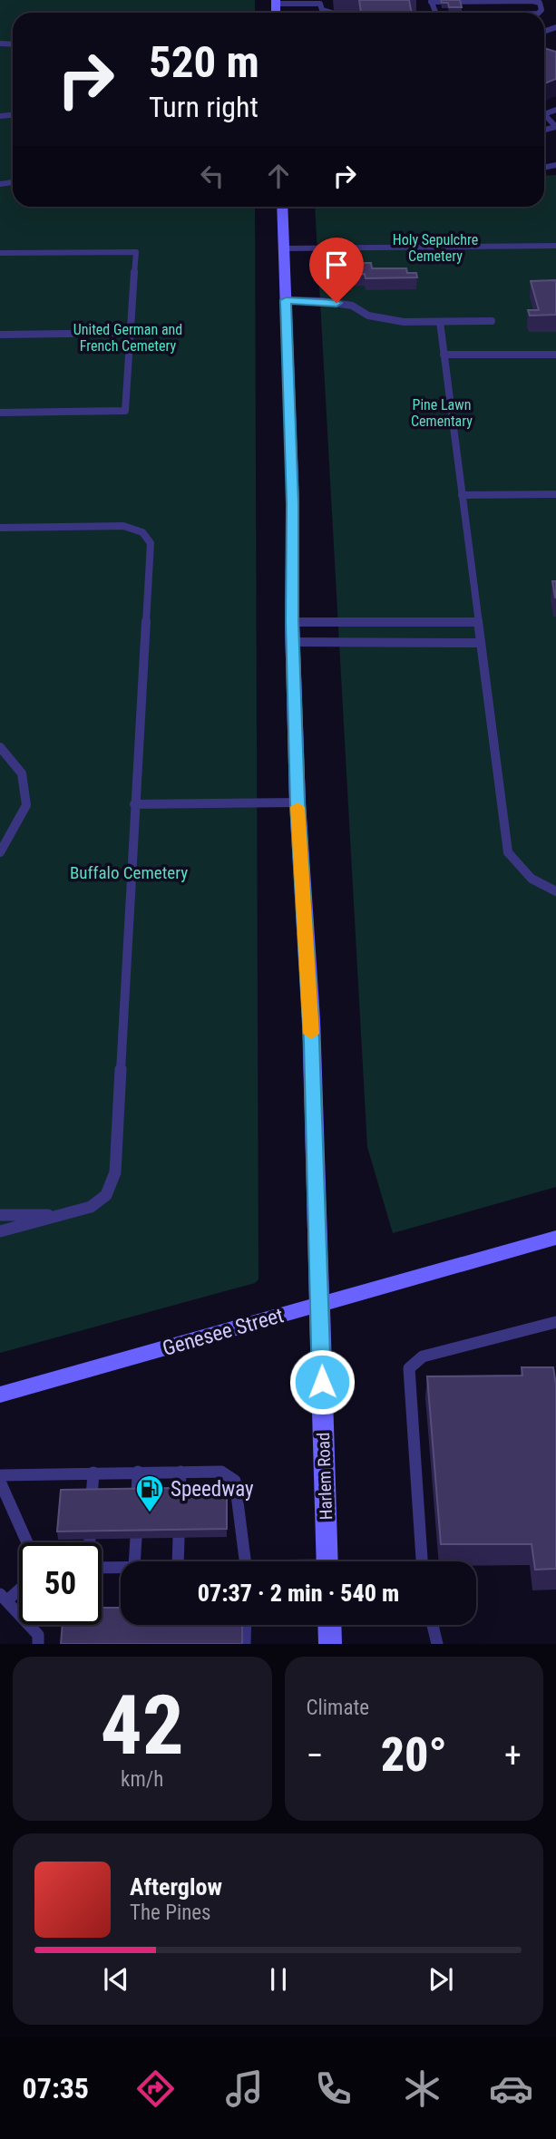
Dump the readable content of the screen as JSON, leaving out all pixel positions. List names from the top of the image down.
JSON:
{
  "streets": {
    "main road": ["Genesee Street", "Harlem Road"]
  },
  "crossings": [
    ["Genesee Street", "Harlem Road"]
  ],
  "parks": [
    "Holy Sepulchre Cemetery",
    "United German and French Cemetery",
    "Pine Lawn Cementary",
    "Buffalo Cemetery"
  ],
  "places": {
    "fuel station": ["Speedway"]
  },
  "page": {
    "turn": ["520 m", "Turn right"],
    "limit": "50",
    "trip": "07:37 · 2 min · 540 m",
    "tile": [
      ["42", "km/h"],
      "Climate"
    ],
    "heat": ["−", "20°", "+"],
    "song": ["Afterglow", "The Pines"],
    "tabs": "07:35"
  }
}
